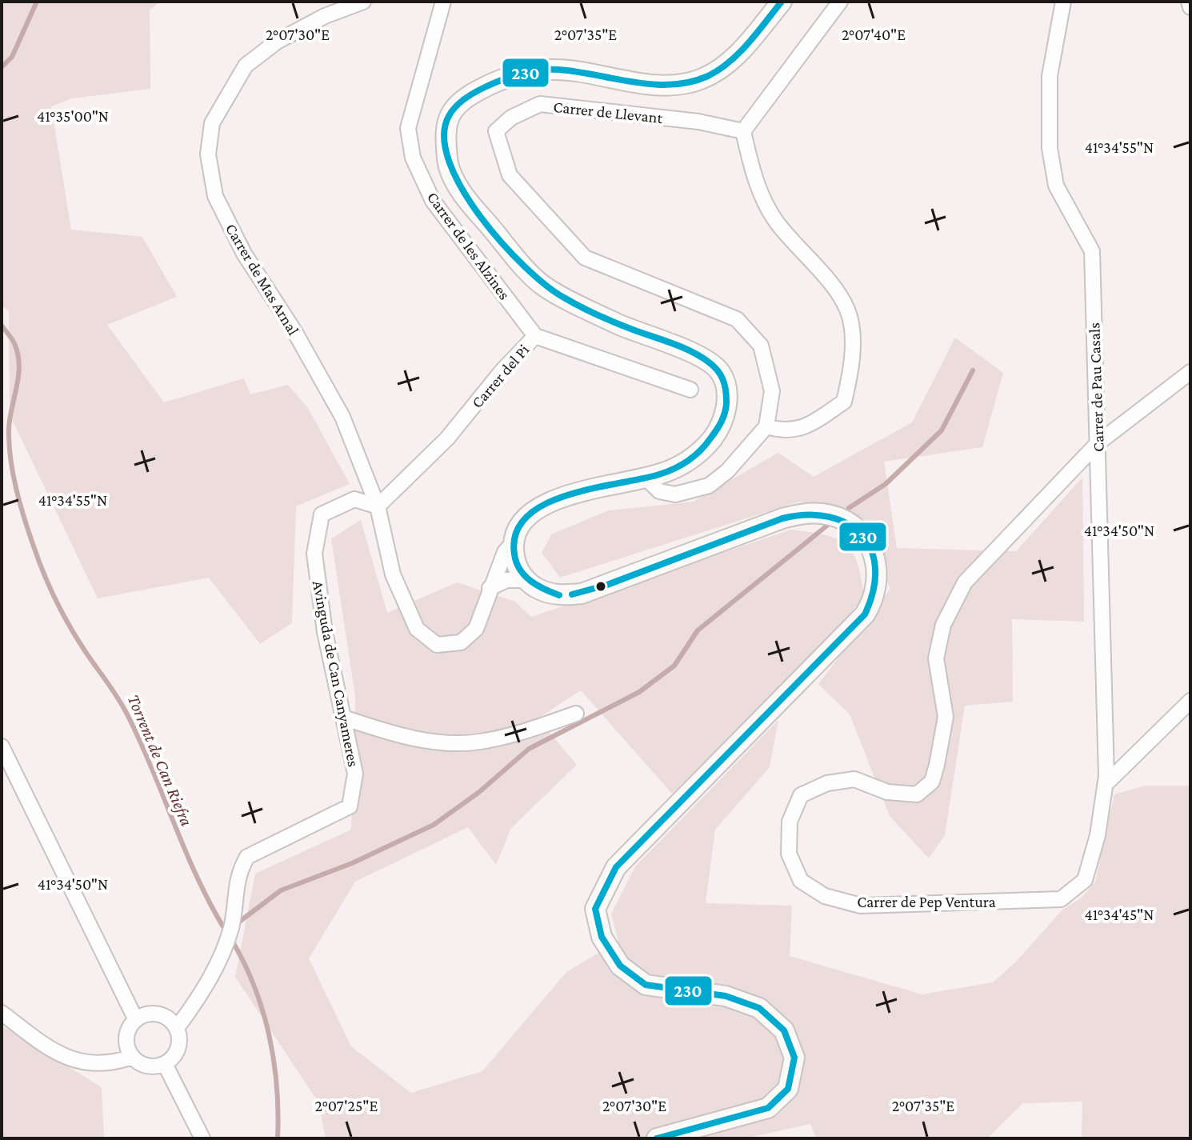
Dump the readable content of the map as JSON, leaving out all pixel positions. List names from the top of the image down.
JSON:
{
  "streets": {
    "street": [
      "Carrer de Llevant",
      "Carrer de les Alzines",
      "Carrer de Mas Arnal",
      "Carrer del Pi",
      "Carrer de Pau Casals",
      "Avinguda de Can Canyameres",
      "Carrer de Pep Ventura"
    ]
  },
  "crossings": [
    ["Carrer de les Alzines", "Carrer del Pi"],
    ["Carrer de Mas Arnal", "Carrer del Pi"],
    ["Carrer de Mas Arnal", "Avinguda de Can Canyameres"],
    ["Carrer del Pi", "Avinguda de Can Canyameres"],
    ["Carrer de Pau Casals", "Carrer de Pep Ventura"]
  ],
  "water": ["Torrent de Can Riefra"],
  "lines": ["transit line 230"],
  "coordinates": [
    "2°07'30\"E",
    "2°07'35\"E",
    "2°07'40\"E",
    "41°35'00\"N",
    "41°34'55\"N",
    "41°34'50\"N",
    "41°34'45\"N",
    "2°07'25\"E"
  ]
}
